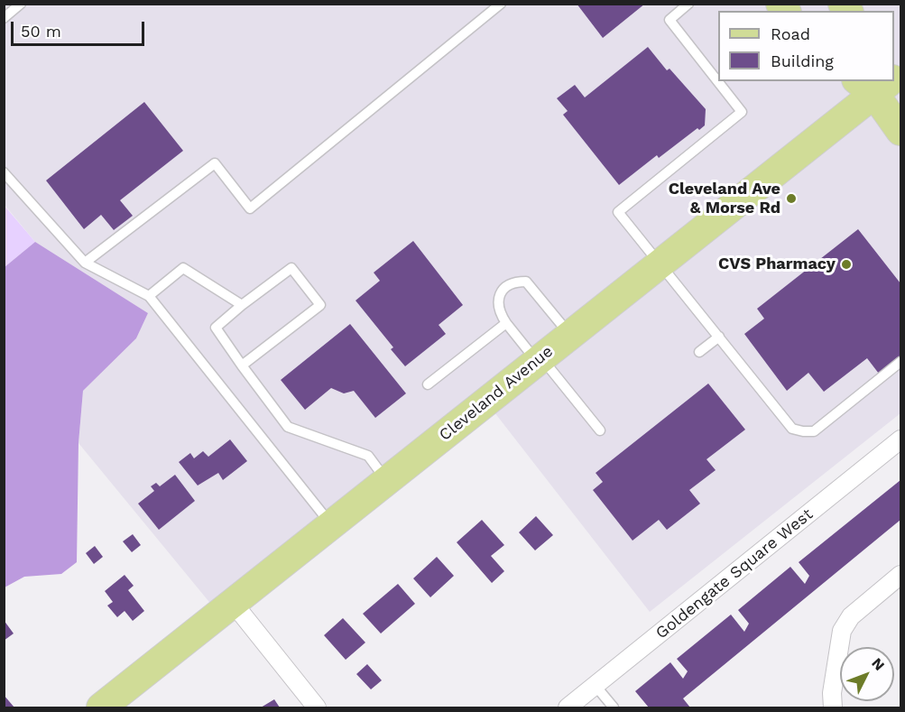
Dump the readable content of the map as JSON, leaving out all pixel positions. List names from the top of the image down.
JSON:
{
  "streets": {
    "main road": ["Cleveland Avenue"],
    "street": ["Goldengate Square West"]
  },
  "places": ["Cleveland Ave & Morse Rd", "CVS Pharmacy"],
  "legend": ["Road", "Building"],
  "scale_bar": "50 m",
  "north": "top right"
}
